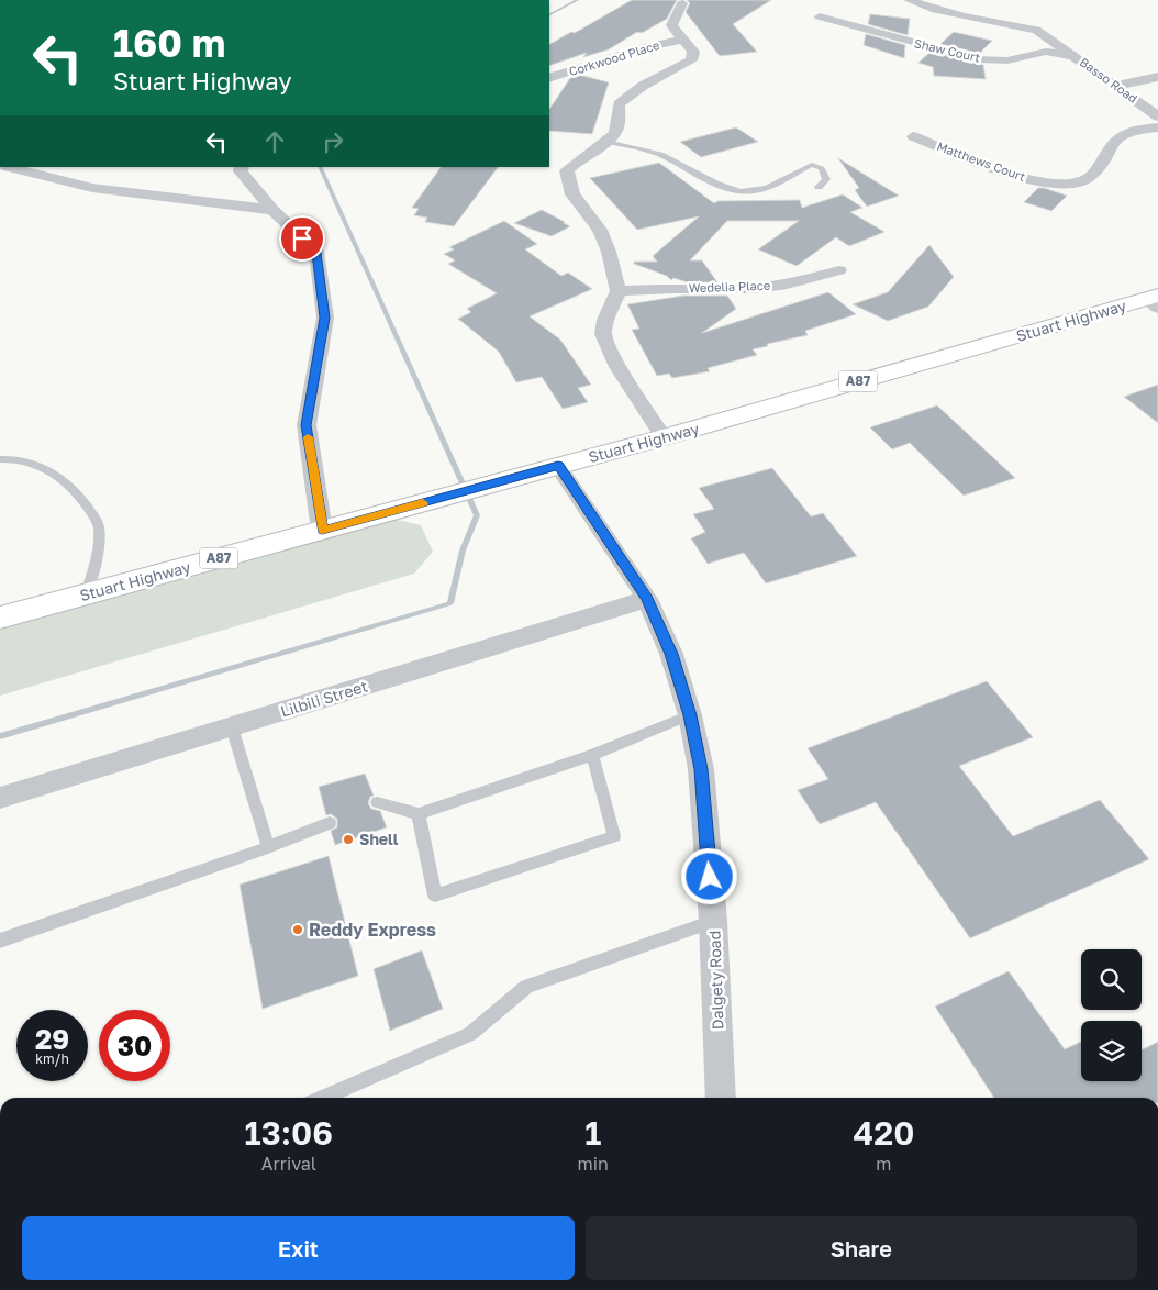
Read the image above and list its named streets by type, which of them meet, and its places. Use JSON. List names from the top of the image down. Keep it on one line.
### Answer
{"streets":{"highway":["Stuart Highway","A87"],"street":["Shaw Court","Corkwood Place","Basso Road","Matthews Court","Wedelia Place","Lilbili Street","Dalgety Road"]},"crossings":[["Shaw Court","Basso Road"],["Stuart Highway","Dalgety Road"],["Lilbili Street","Dalgety Road"]],"places":["Shell","Reddy Express"],"page":{"turn":["160 m","Stuart Highway"],"speed":"29 km/h","limit":"30","eta":["13:06","Arrival","1","min","420","m"],"buttons":["Exit","Share"]}}
